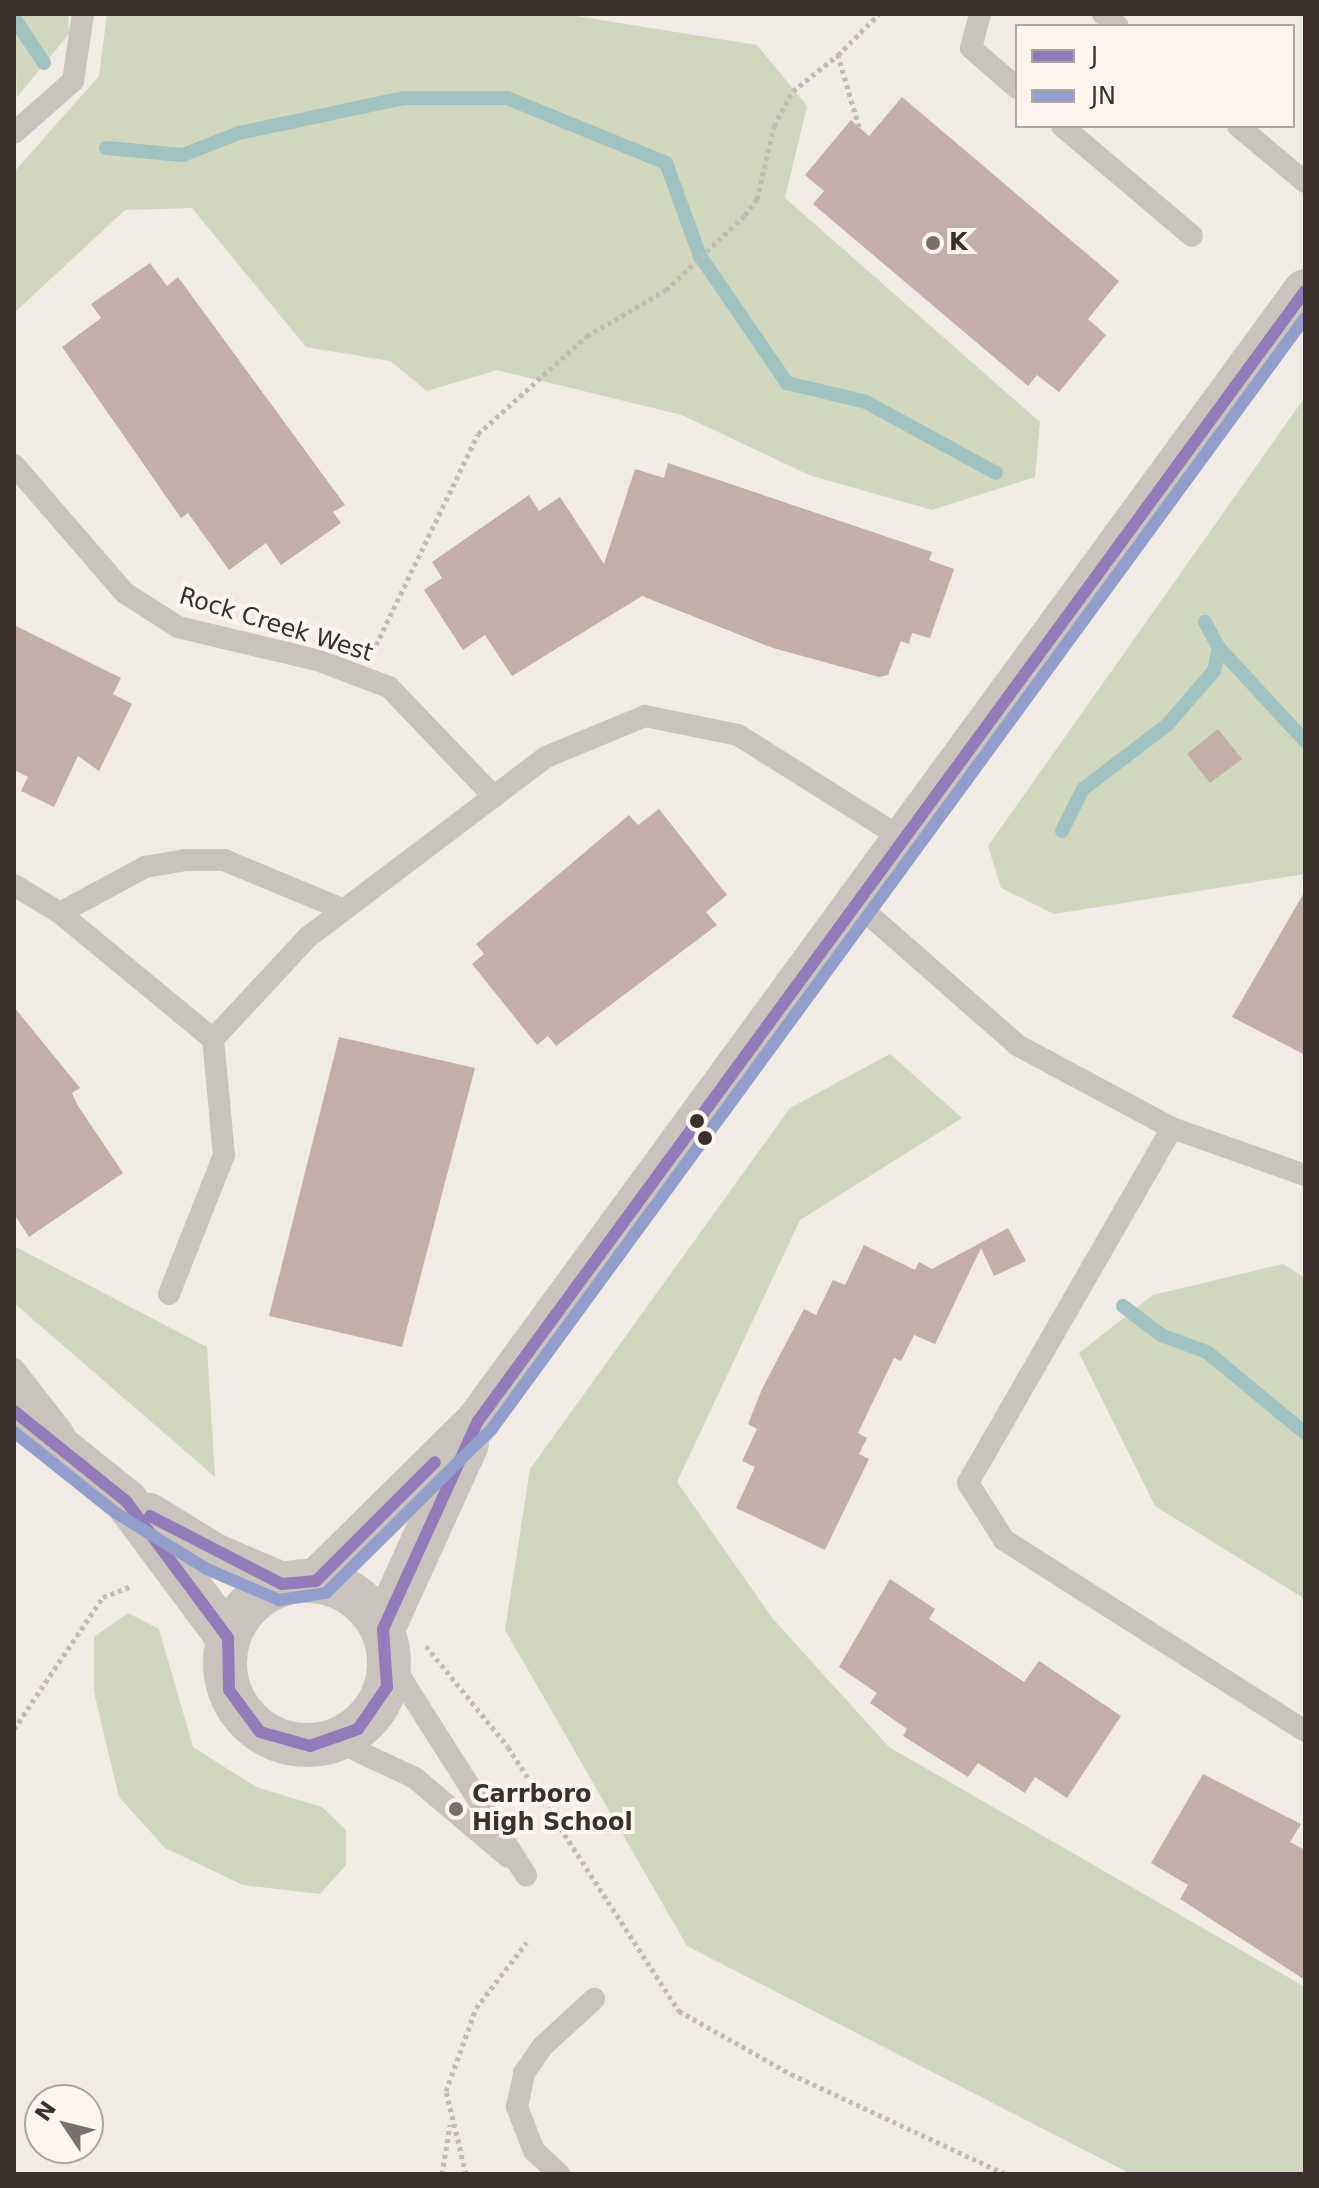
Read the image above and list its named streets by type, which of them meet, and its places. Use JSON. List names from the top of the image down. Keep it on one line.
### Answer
{"streets":{"lane":["Rock Creek West"]},"places":["K","Carrboro High School"],"lines":["transit line J","transit line JN"],"legend":["J","JN"],"north":"top left"}
